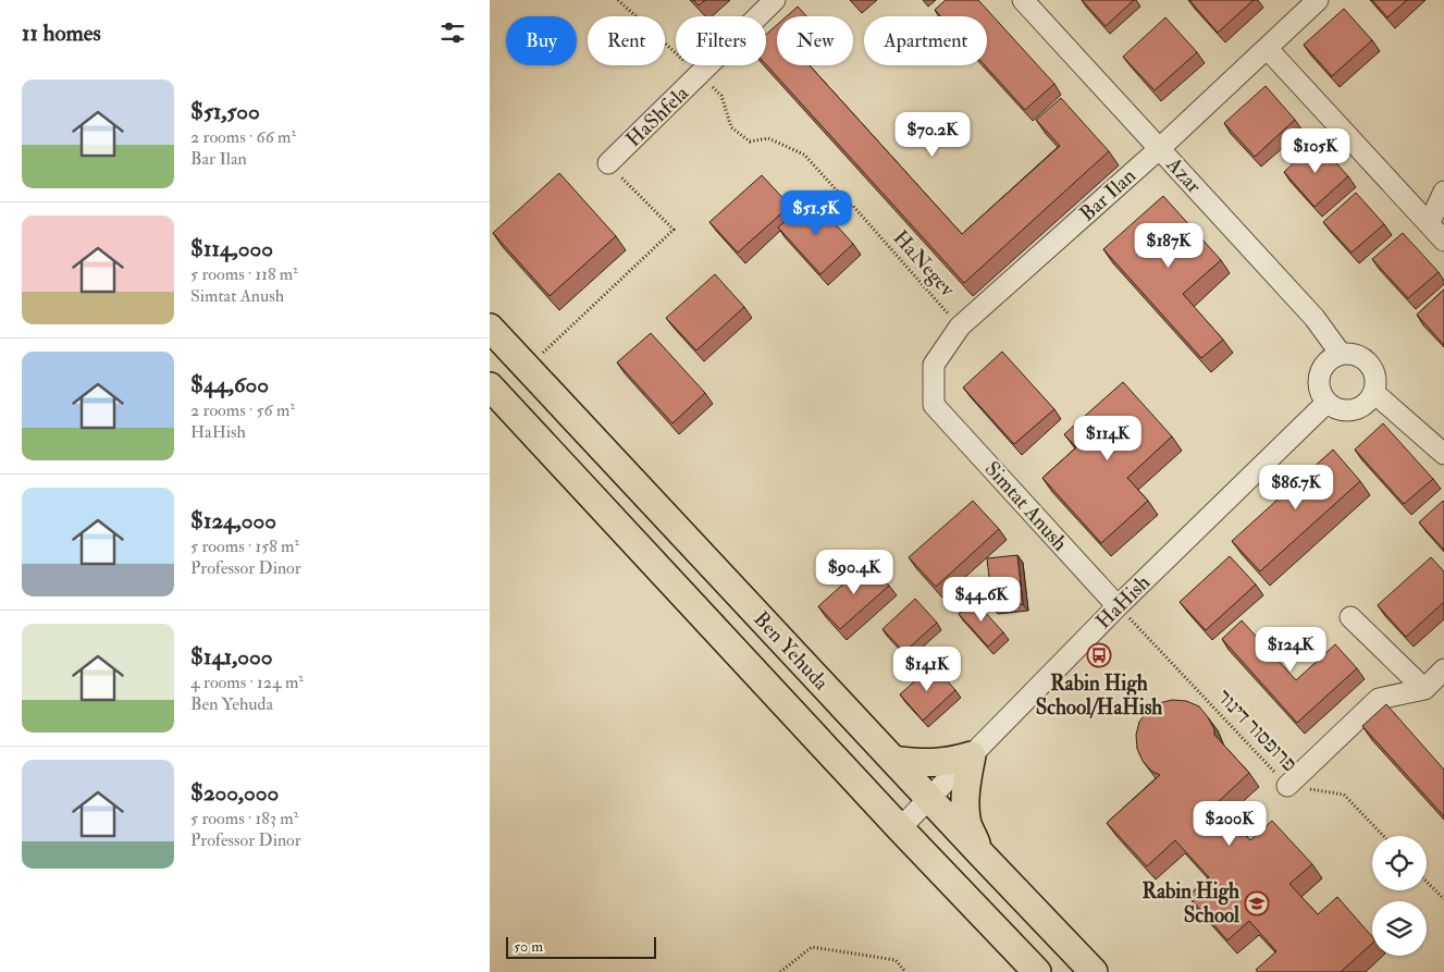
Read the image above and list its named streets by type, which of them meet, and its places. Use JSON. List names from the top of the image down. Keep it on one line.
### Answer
{"streets":{"main road":["Ben Yehuda"],"street":["HaShfela","Azar","Bar Ilan","Simtat Anush","HaHish"],"path":["HaNegev","פרופסור דינור"]},"crossings":[["HaShfela","HaNegev"],["Azar","Bar Ilan"],["Azar","HaHish"],["Bar Ilan","HaNegev"],["Bar Ilan","Simtat Anush"],["Simtat Anush","HaHish"],["Simtat Anush","פרופסור דינור"],["HaHish","Ben Yehuda"],["HaHish","פרופסור דינור"]],"places":{"bus stop":["Rabin High School/HaHish"],"school or university":["Rabin High School"]},"scale_bar":"50 m","page":{"heading":"11 homes","chip":["Buy","Rent","Filters","New","Apartment"],"list":[{"name":"$51,500","note":"2 rooms · 66 m² · Bar Ilan"},{"name":"$114,000","note":"5 rooms · 118 m² · Simtat Anush"},{"name":"$44,600","note":"2 rooms · 56 m² · HaHish"},{"name":"$124,000","note":"5 rooms · 158 m² · Professor Dinor"},{"name":"$141,000","note":"4 rooms · 124 m² · Ben Yehuda"},{"name":"$200,000","note":"5 rooms · 183 m² · Professor Dinor"}],"price":["$70.2K","$105K","$51.5K","$187K","$114K","$86.7K","$90.4K","$44.6K","$124K","$141K","$200K"],"scale":"50 m"}}
